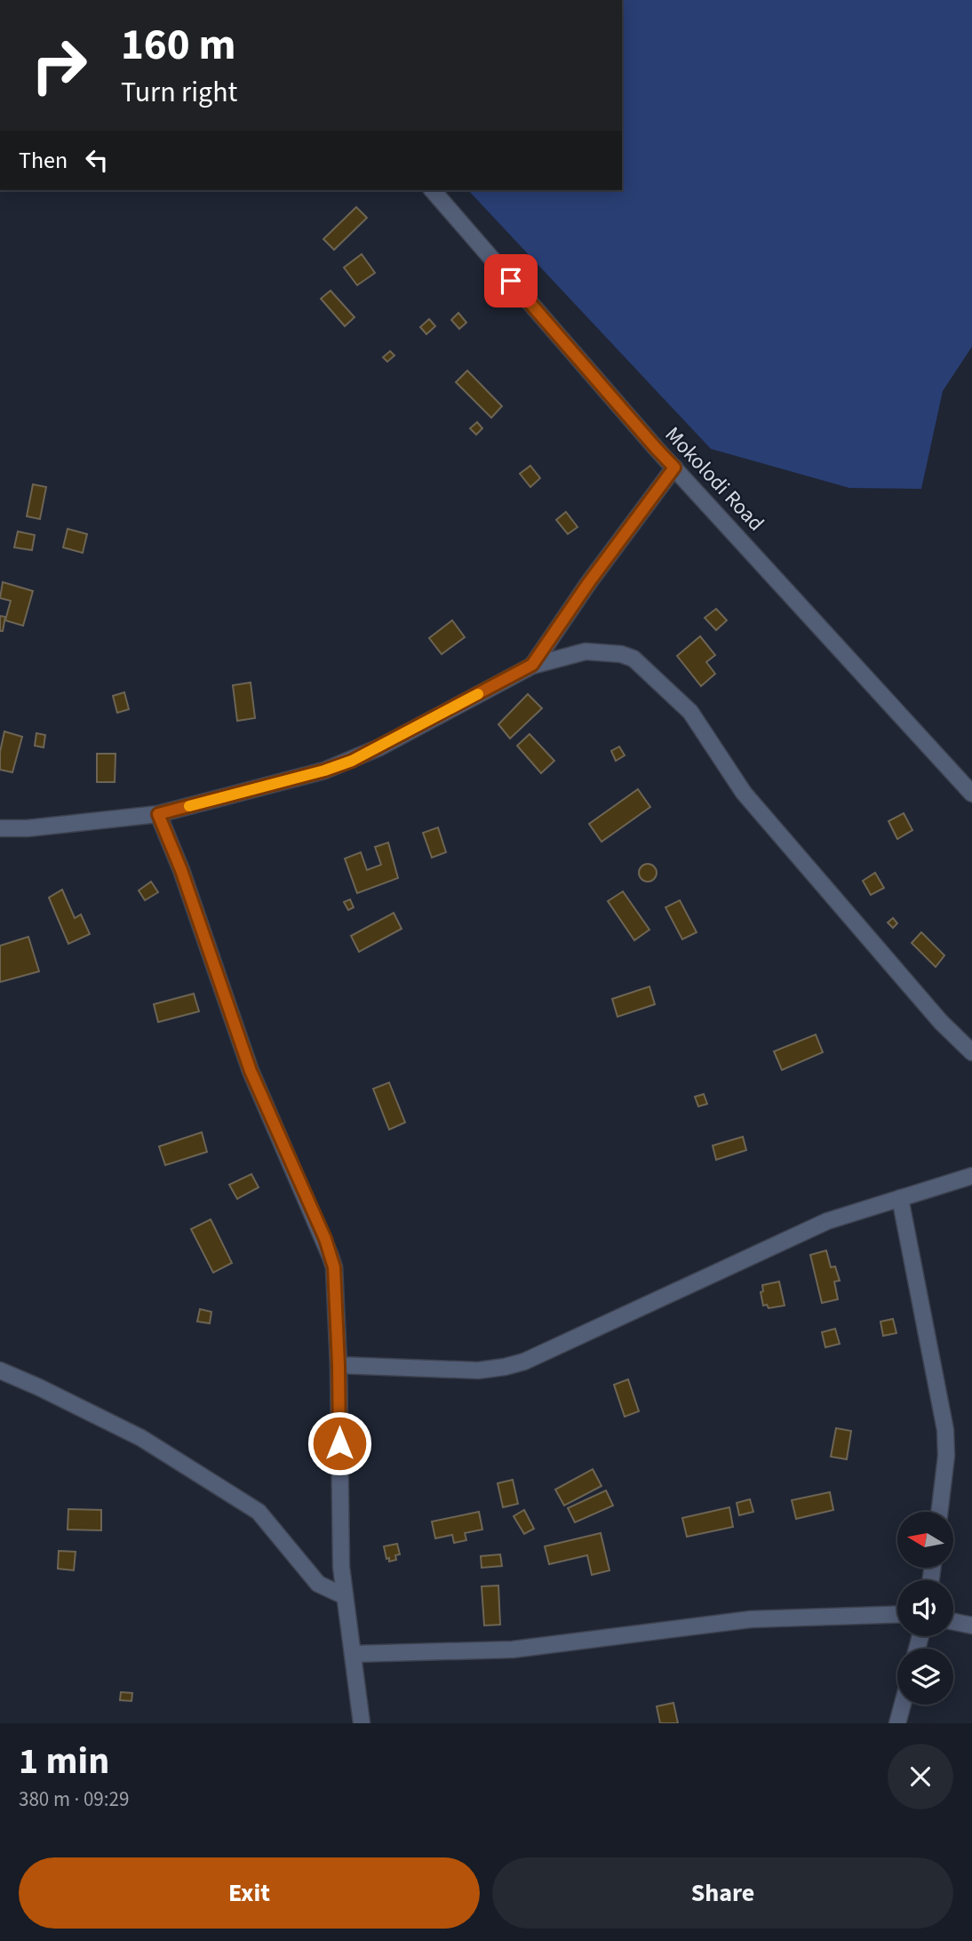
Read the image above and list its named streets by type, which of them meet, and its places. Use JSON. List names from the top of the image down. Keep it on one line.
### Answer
{"streets":{"street":["Mokolodi Road"]},"north":"left","page":{"turn":["160 m","Turn right"],"then":"Then","heading":["1 min","380 m · 09:29"],"buttons":["Exit","Share"]}}
